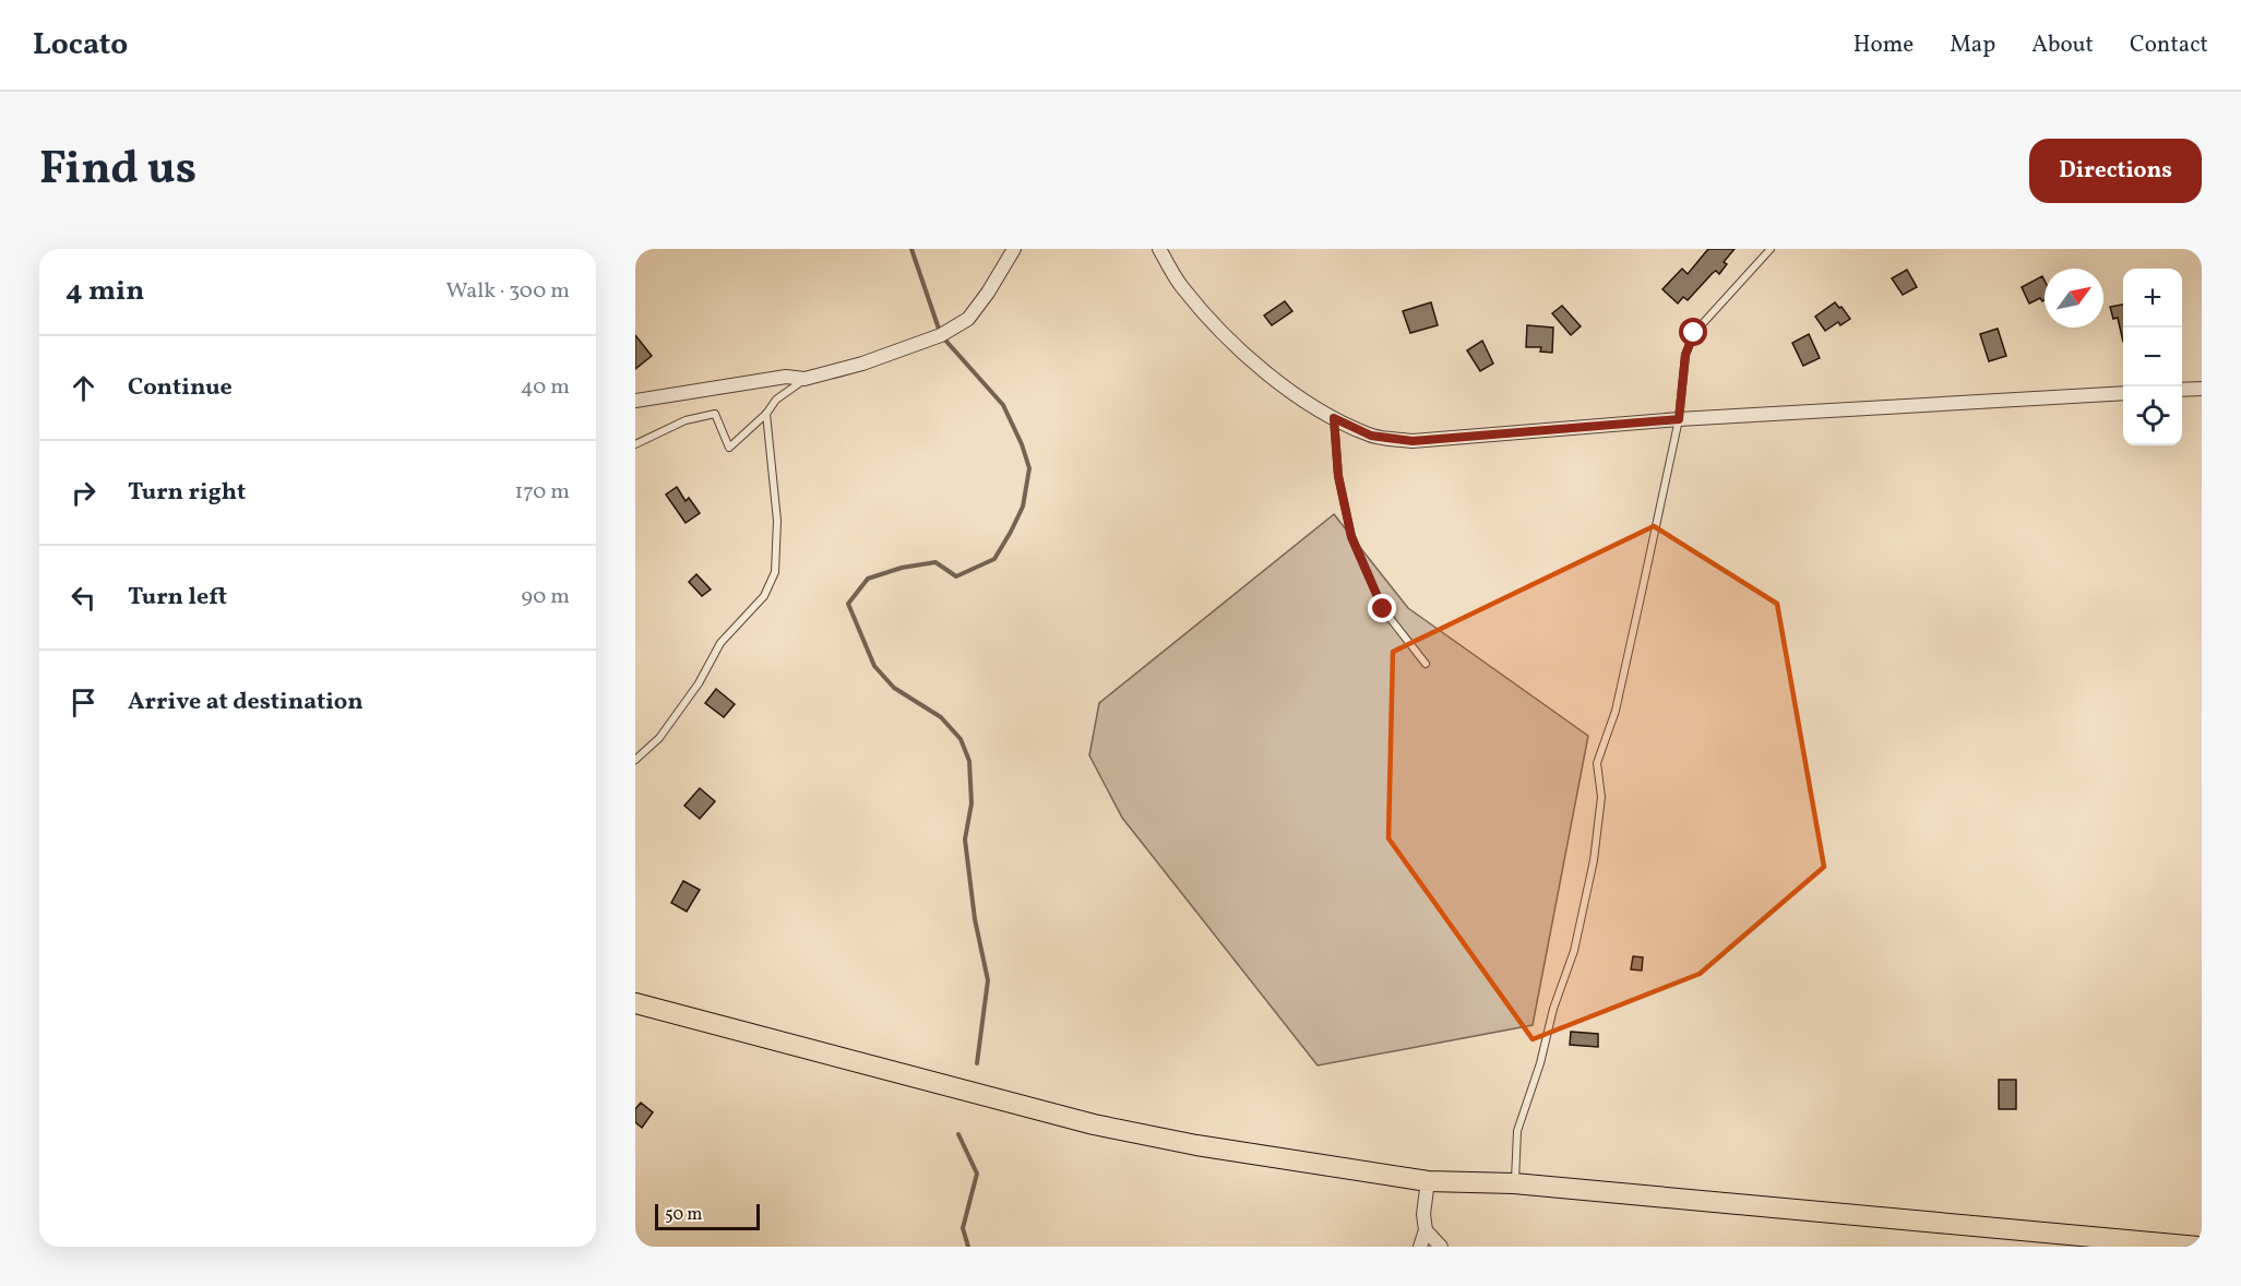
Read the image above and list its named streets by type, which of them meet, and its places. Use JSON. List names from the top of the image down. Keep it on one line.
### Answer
{"scale_bar":"50 m","north":"top right","page":{"header":"Locato","nav":["Home","Map","About","Contact"],"title":"Find us","buttons":"Directions","heading":["4 min","Walk · 300 m"],"map_buttons":["+","−"],"list":[["Continue","40 m"],["Turn right","170 m"],["Turn left","90 m"],"Arrive at destination"],"scale":"50 m"}}
